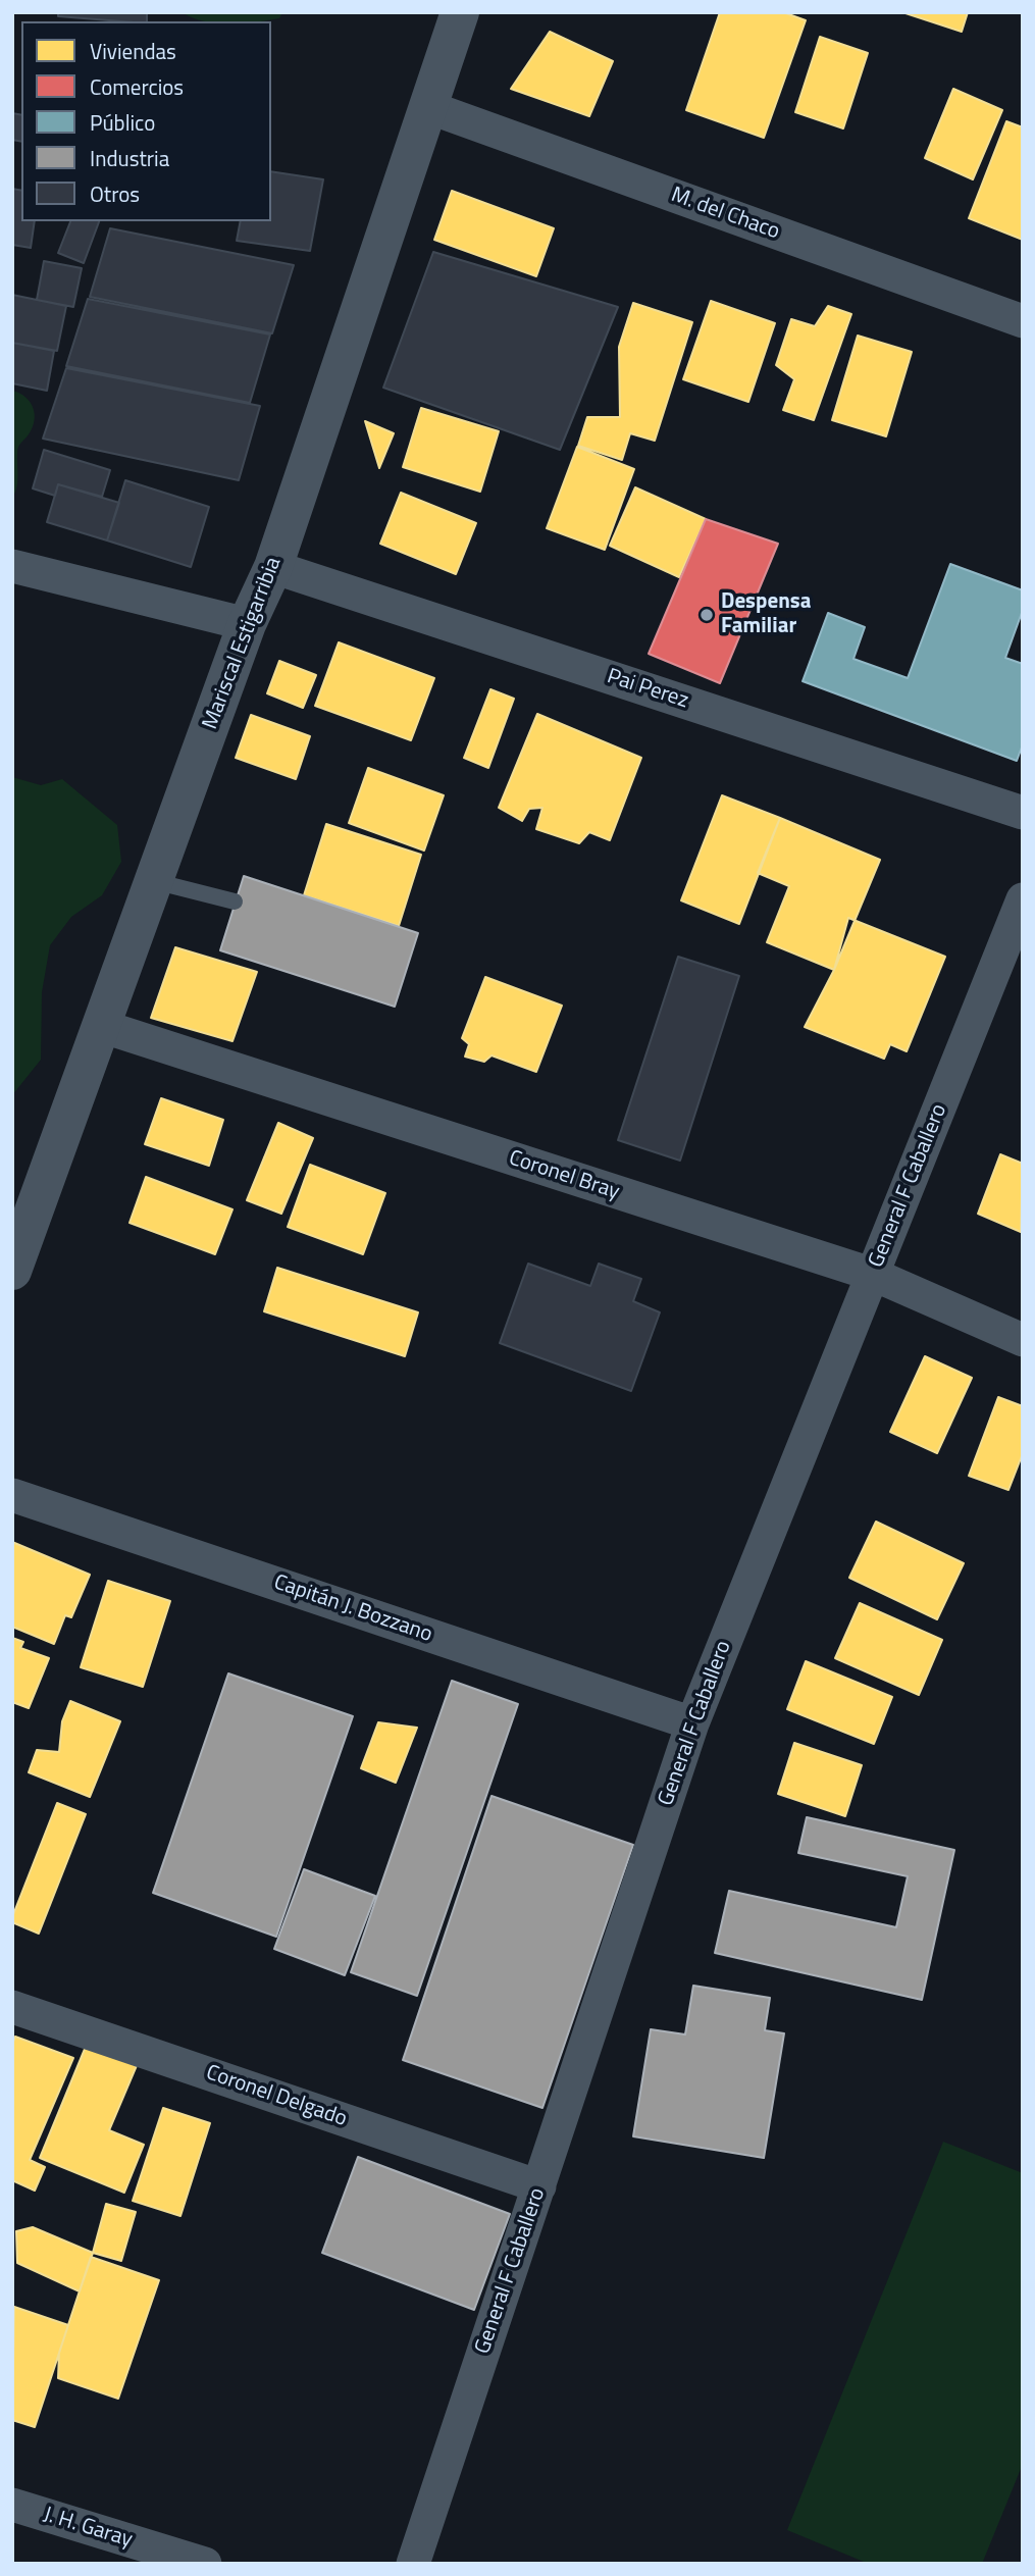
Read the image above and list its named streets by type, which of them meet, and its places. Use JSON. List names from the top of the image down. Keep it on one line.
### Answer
{"streets":{"street":["M. del Chaco","Mariscal Estigarribia","Pai Perez","Coronel Bray","General F Caballero","Capitán J. Bozzano","Coronel Delgado","J. H. Garay"]},"crossings":[["M. del Chaco","Mariscal Estigarribia"],["Mariscal Estigarribia","Pai Perez"],["Mariscal Estigarribia","Coronel Bray"],["Coronel Bray","General F Caballero"],["General F Caballero","Capitán J. Bozzano"],["General F Caballero","Coronel Delgado"]],"places":["Despensa Familiar"],"legend":["Viviendas","Comercios","Público","Industria","Otros"]}
